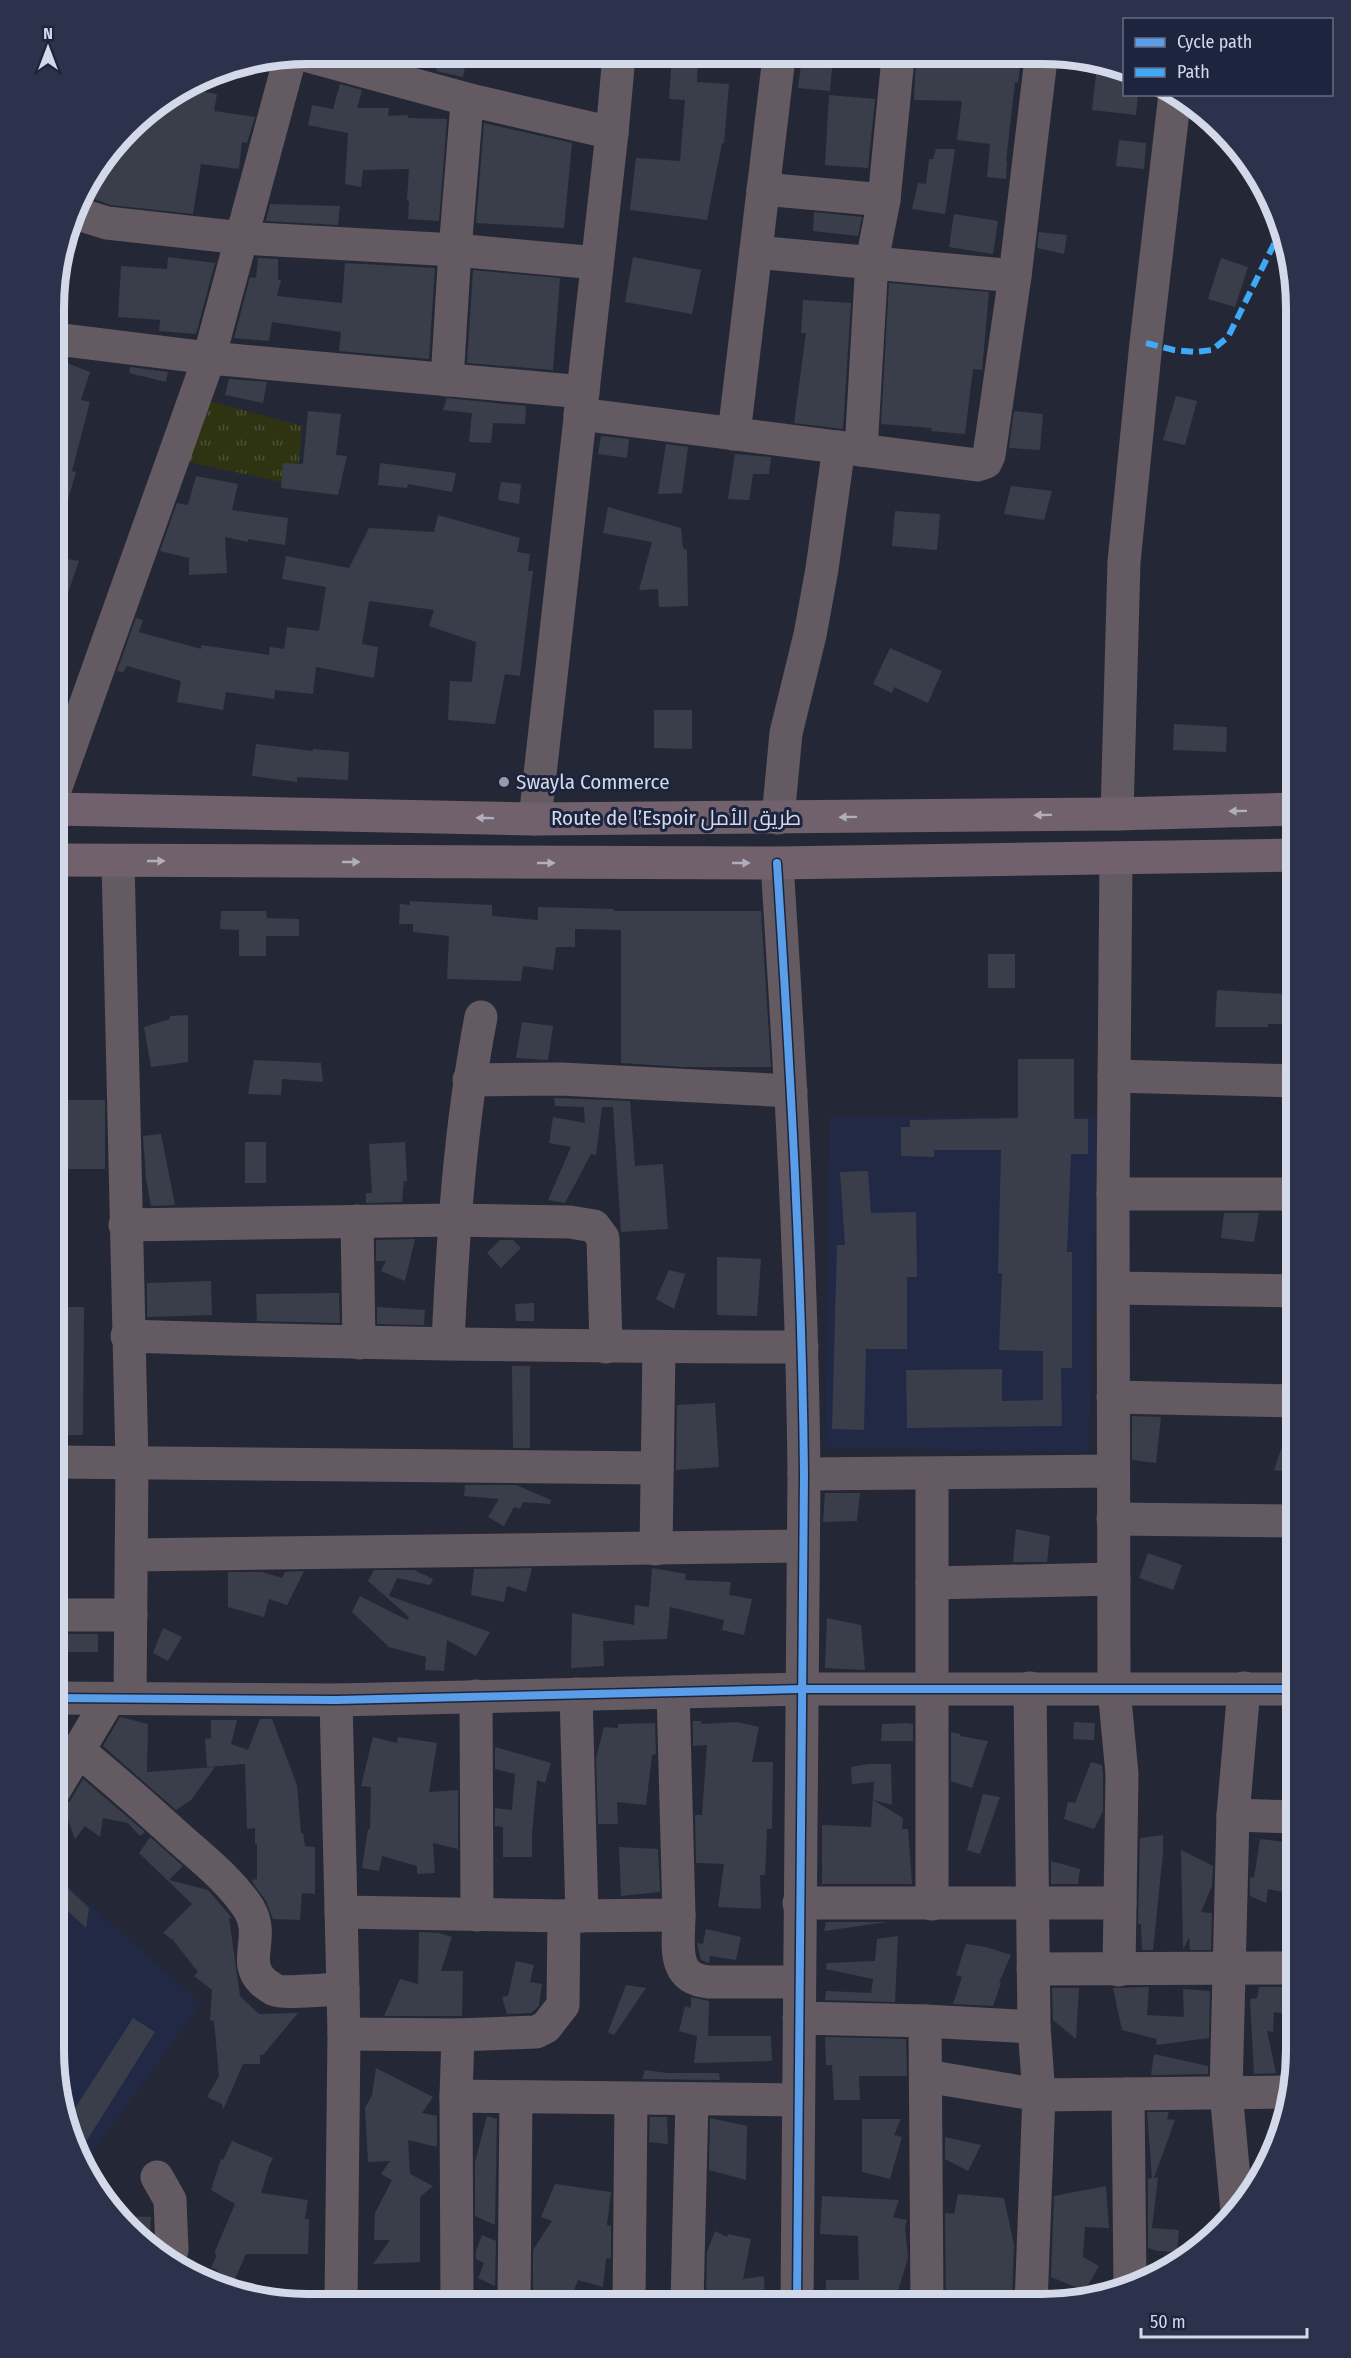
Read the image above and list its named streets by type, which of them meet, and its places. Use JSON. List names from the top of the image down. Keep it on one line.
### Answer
{"streets":{"highway":["Route de l’Espoir طريق الأمل"]},"places":["Swayla Commerce"],"legend":["Cycle path","Path"],"scale_bar":"50 m","north":"top"}
